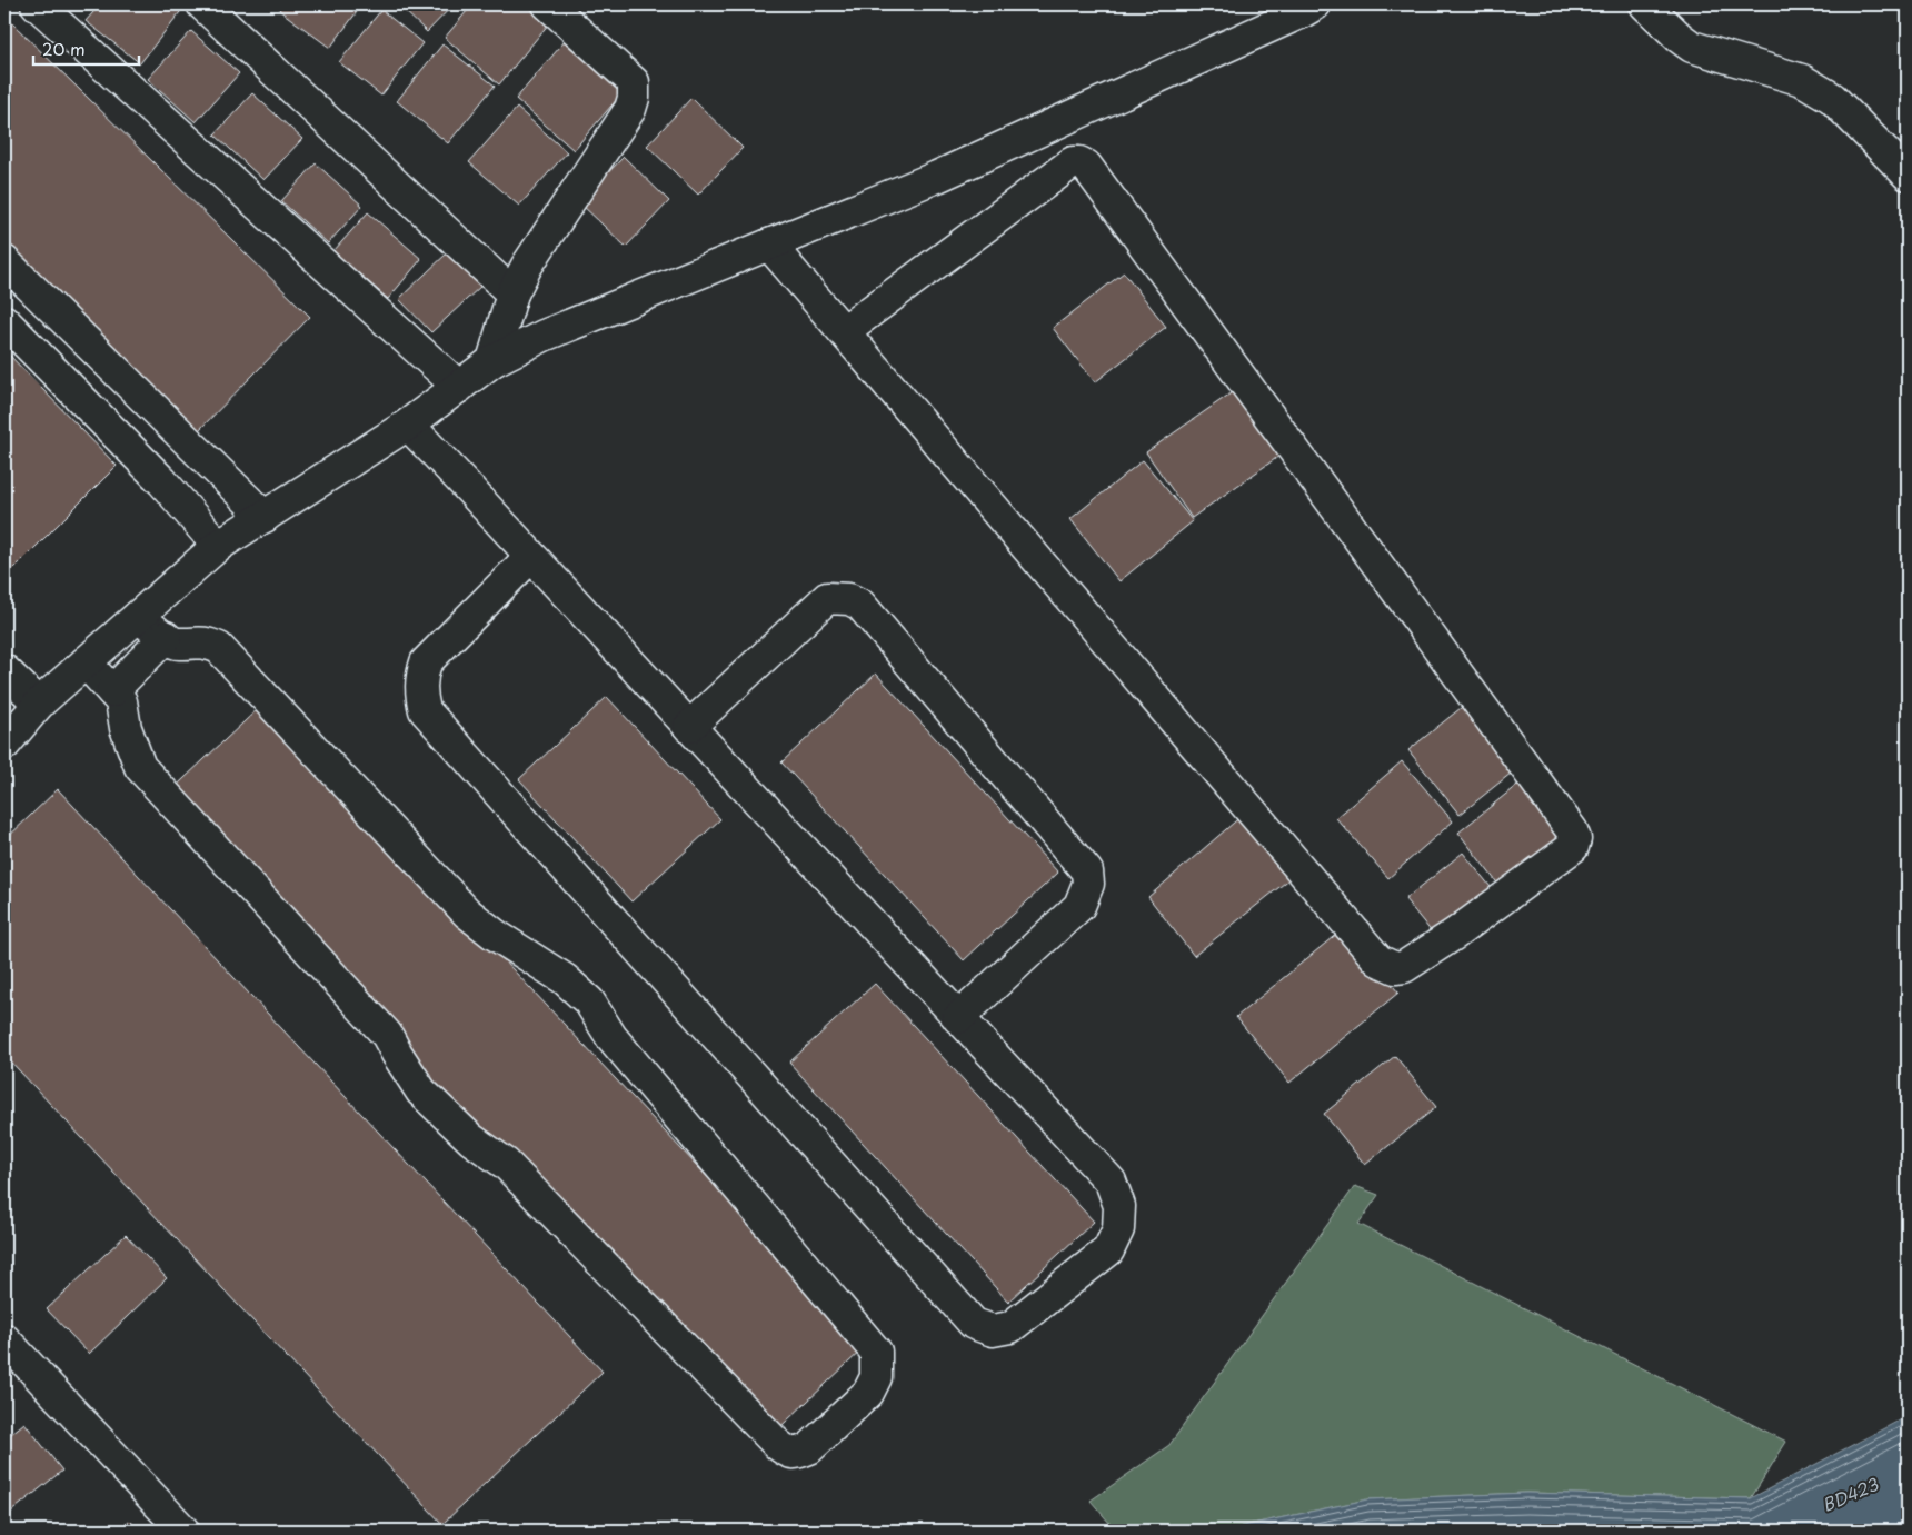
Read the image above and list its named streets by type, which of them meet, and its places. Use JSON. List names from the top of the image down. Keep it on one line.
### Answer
{"water":["BD423"],"scale_bar":"20 m"}
